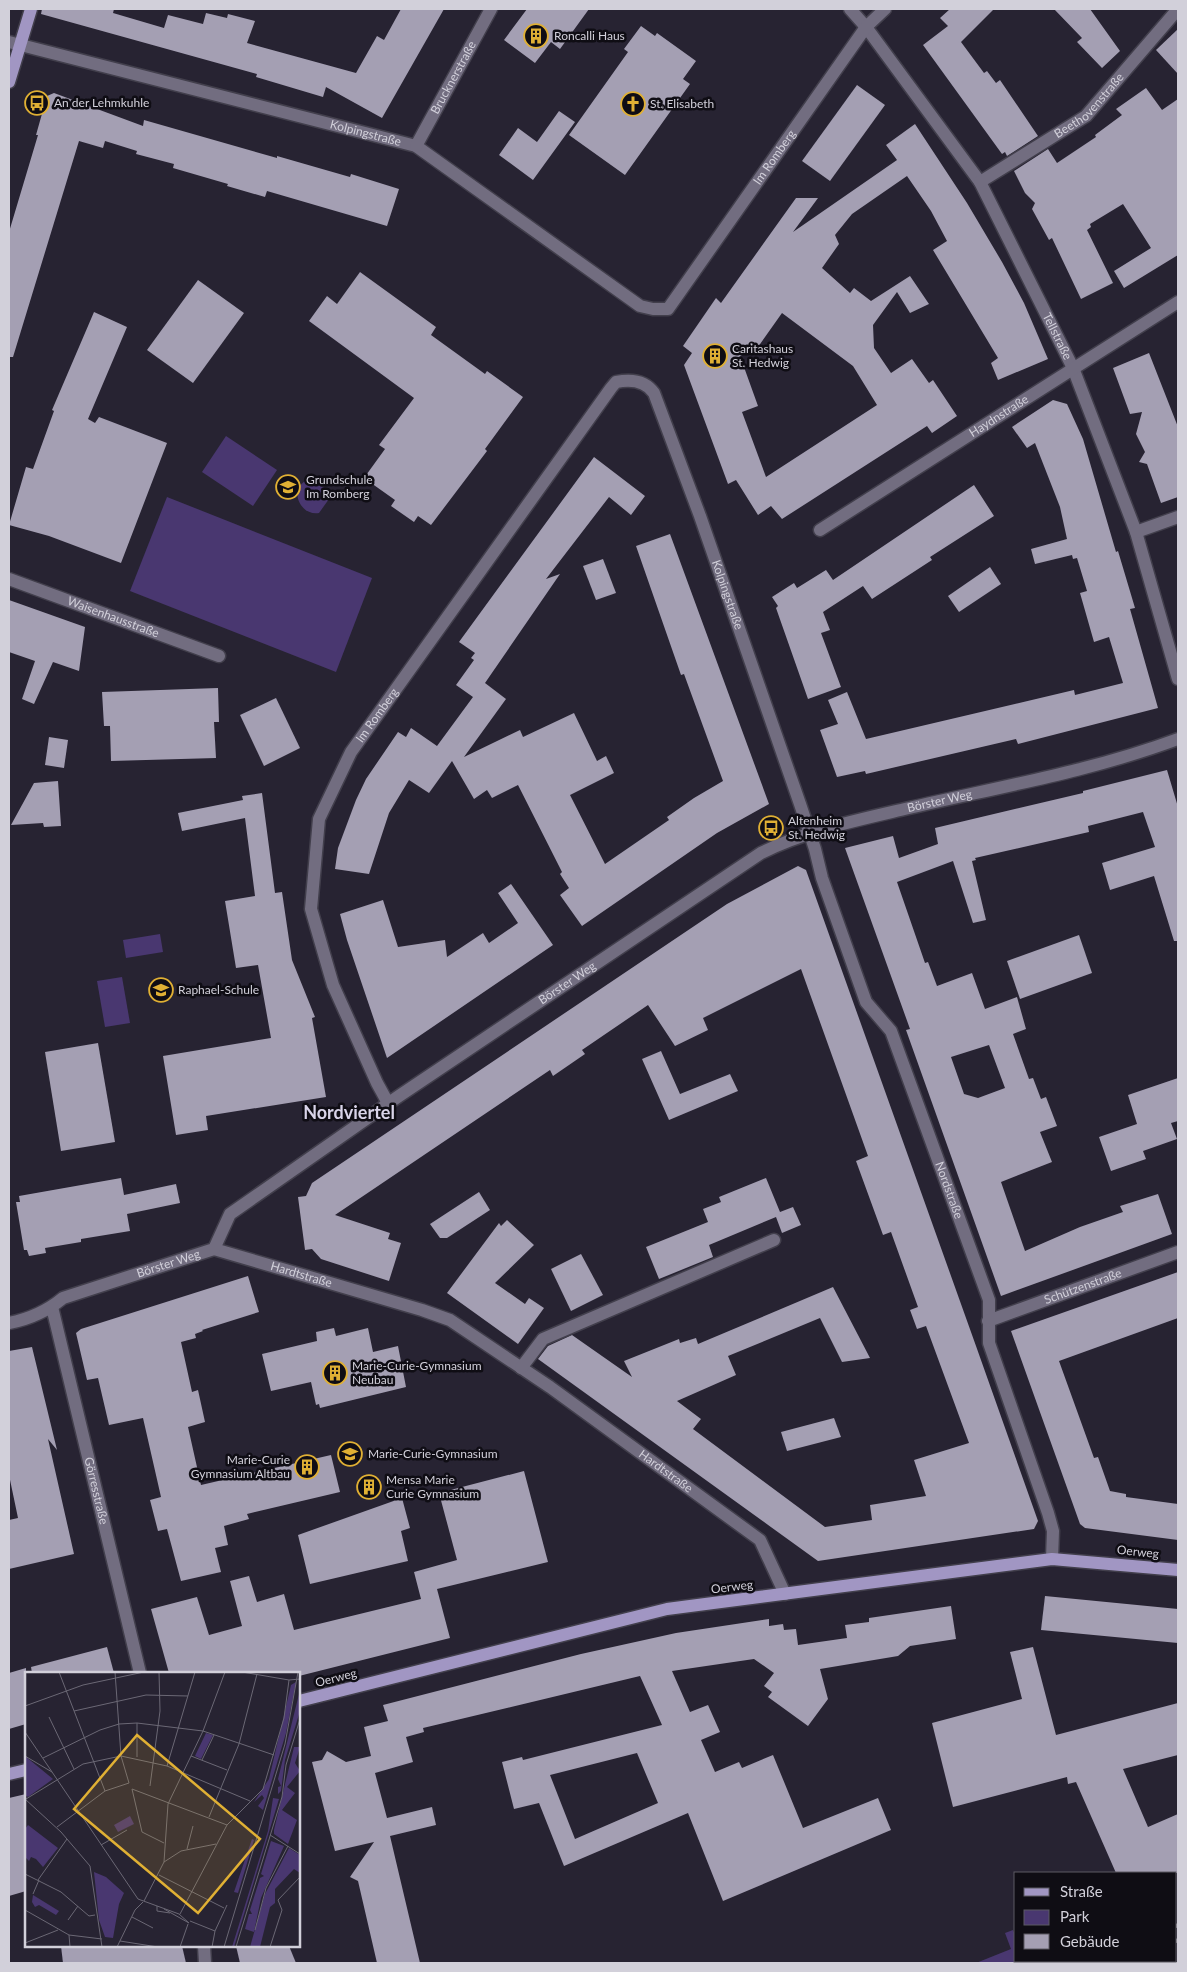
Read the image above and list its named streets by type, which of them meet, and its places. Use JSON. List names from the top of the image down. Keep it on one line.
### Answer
{"streets":{"main road":["Oerweg"],"street":["Brucknerstraße","Beethovenstraße","Kolpingstraße","Im Romberg","Tellstraße","Haydnstraße","Waisenhausstraße","Börster Weg","Nordstraße","Hardtstraße","Schützenstraße","Görresstraße"]},"crossings":[["Brucknerstraße","Kolpingstraße"],["Beethovenstraße","Tellstraße"],["Kolpingstraße","Im Romberg"],["Kolpingstraße","Börster Weg"],["Kolpingstraße","Nordstraße"],["Im Romberg","Tellstraße"],["Im Romberg","Börster Weg"],["Tellstraße","Haydnstraße"],["Börster Weg","Nordstraße"],["Börster Weg","Hardtstraße"],["Börster Weg","Görresstraße"],["Nordstraße","Schützenstraße"],["Nordstraße","Oerweg"],["Hardtstraße","Oerweg"]],"districts":["Nordviertel"],"places":{"building":["Roncalli Haus","Caritashaus St. Hedwig","Marie-Curie-Gymnasium Neubau","Marie-Curie Gymnasium Altbau","Mensa Marie Curie Gymnasium"],"bus stop":["An der Lehmkuhle","Altenheim St. Hedwig"],"church":["St. Elisabeth"],"school or university":["Grundschule Im Romberg","Raphael-Schule","Marie-Curie-Gymnasium"]},"legend":["Straße","Park","Gebäude"]}
